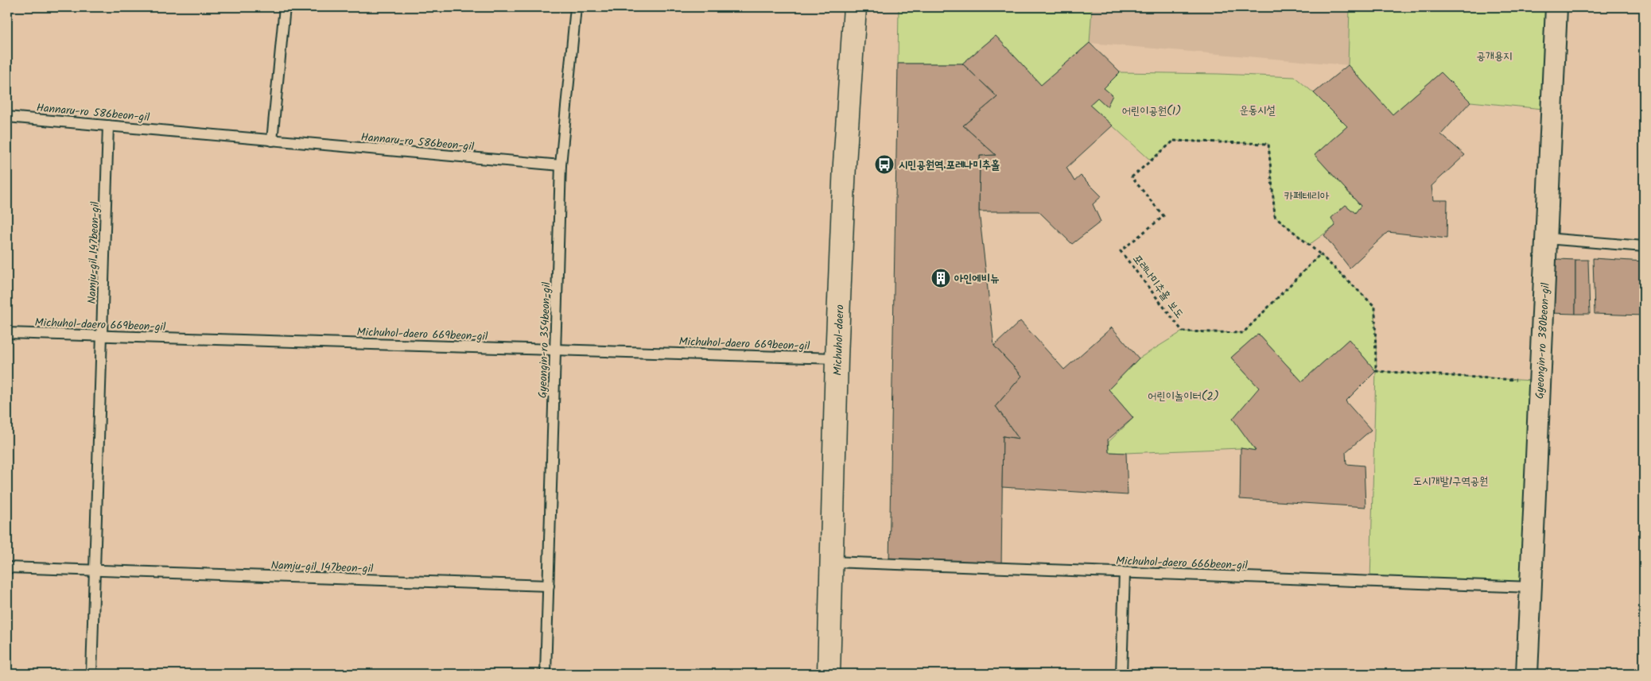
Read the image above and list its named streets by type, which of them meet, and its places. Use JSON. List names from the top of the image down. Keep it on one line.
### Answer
{"streets":{"main road":["Michuhol-daero"],"street":["Gyeongin-ro 380beon-gil"],"lane":["Hannaru-ro 586beon-gil","Namju-gil 147beon-gil","Michuhol-daero 669beon-gil","Gyeongin-ro 354beon-gil","Michuhol-daero 666beon-gil"],"path":["포레나미추홀 보도"]},"crossings":[["Hannaru-ro 586beon-gil","Namju-gil 147beon-gil"],["Hannaru-ro 586beon-gil","Gyeongin-ro 354beon-gil"],["Namju-gil 147beon-gil","Michuhol-daero 669beon-gil"],["Namju-gil 147beon-gil","Gyeongin-ro 354beon-gil"],["Michuhol-daero 669beon-gil","Gyeongin-ro 354beon-gil"],["Michuhol-daero 669beon-gil","Michuhol-daero"],["Michuhol-daero","Michuhol-daero 666beon-gil"],["Gyeongin-ro 380beon-gil","Michuhol-daero 666beon-gil"]],"parks":["공개용지","운동시설","어린이공원(1)","카페테리아","어린이놀이터(2)","도시개발1구역공원"],"places":{"bus stop":["시민공원역.포레나미추홀"],"building":["아인에비뉴"]}}
